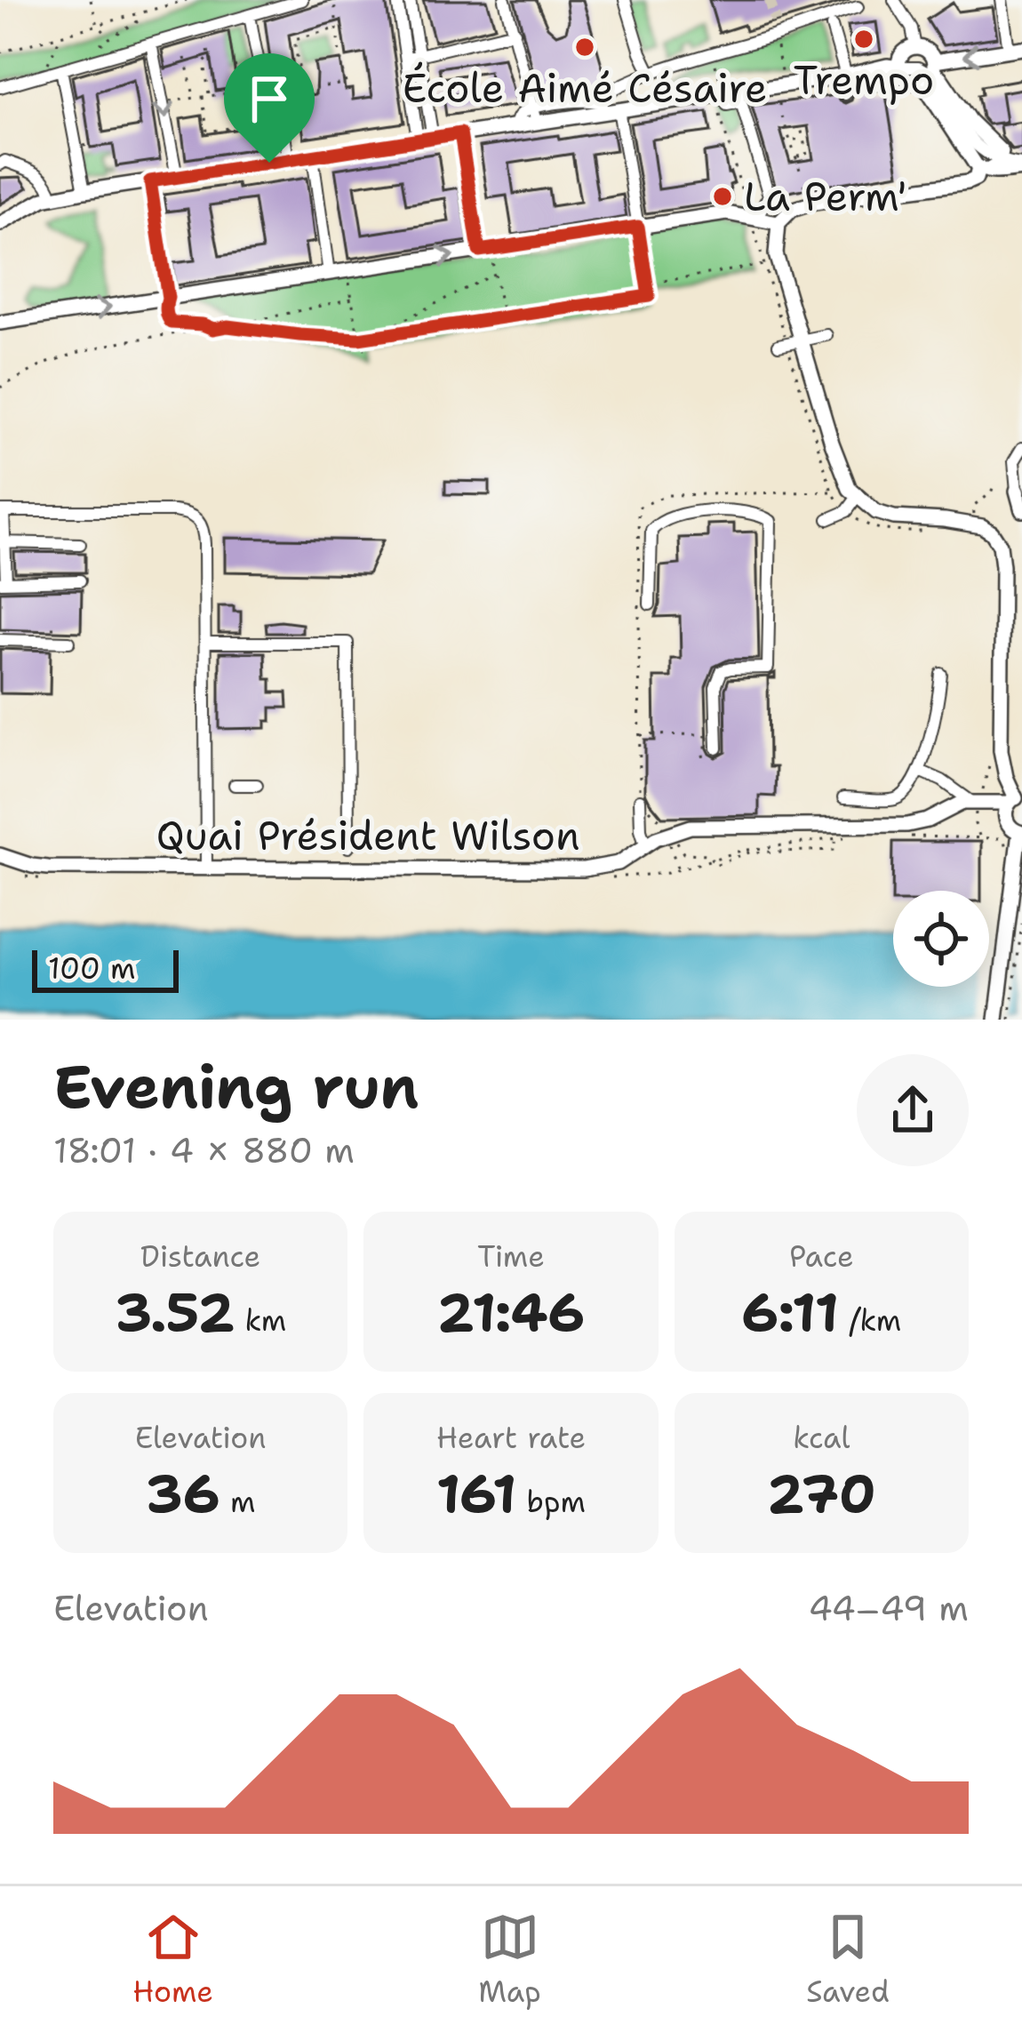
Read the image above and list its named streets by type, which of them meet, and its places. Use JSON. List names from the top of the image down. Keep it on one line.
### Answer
{"streets":{"main road":["Quai Président Wilson"]},"places":["Trempo","École Aimé Césaire","La Perm'"],"scale_bar":"100 m","page":{"scale":"100 m","heading":["Evening run","18:01 · 4 × 880 m"],"stats":[["Distance","3.52 km"],["Time","21:46"],["Pace","6:11 /km"],["Elevation","36 m"],["Heart rate","161 bpm"],["kcal","270"]],"chart":["Elevation","44–49 m"],"tabs":["Home","Map","Saved"]}}
